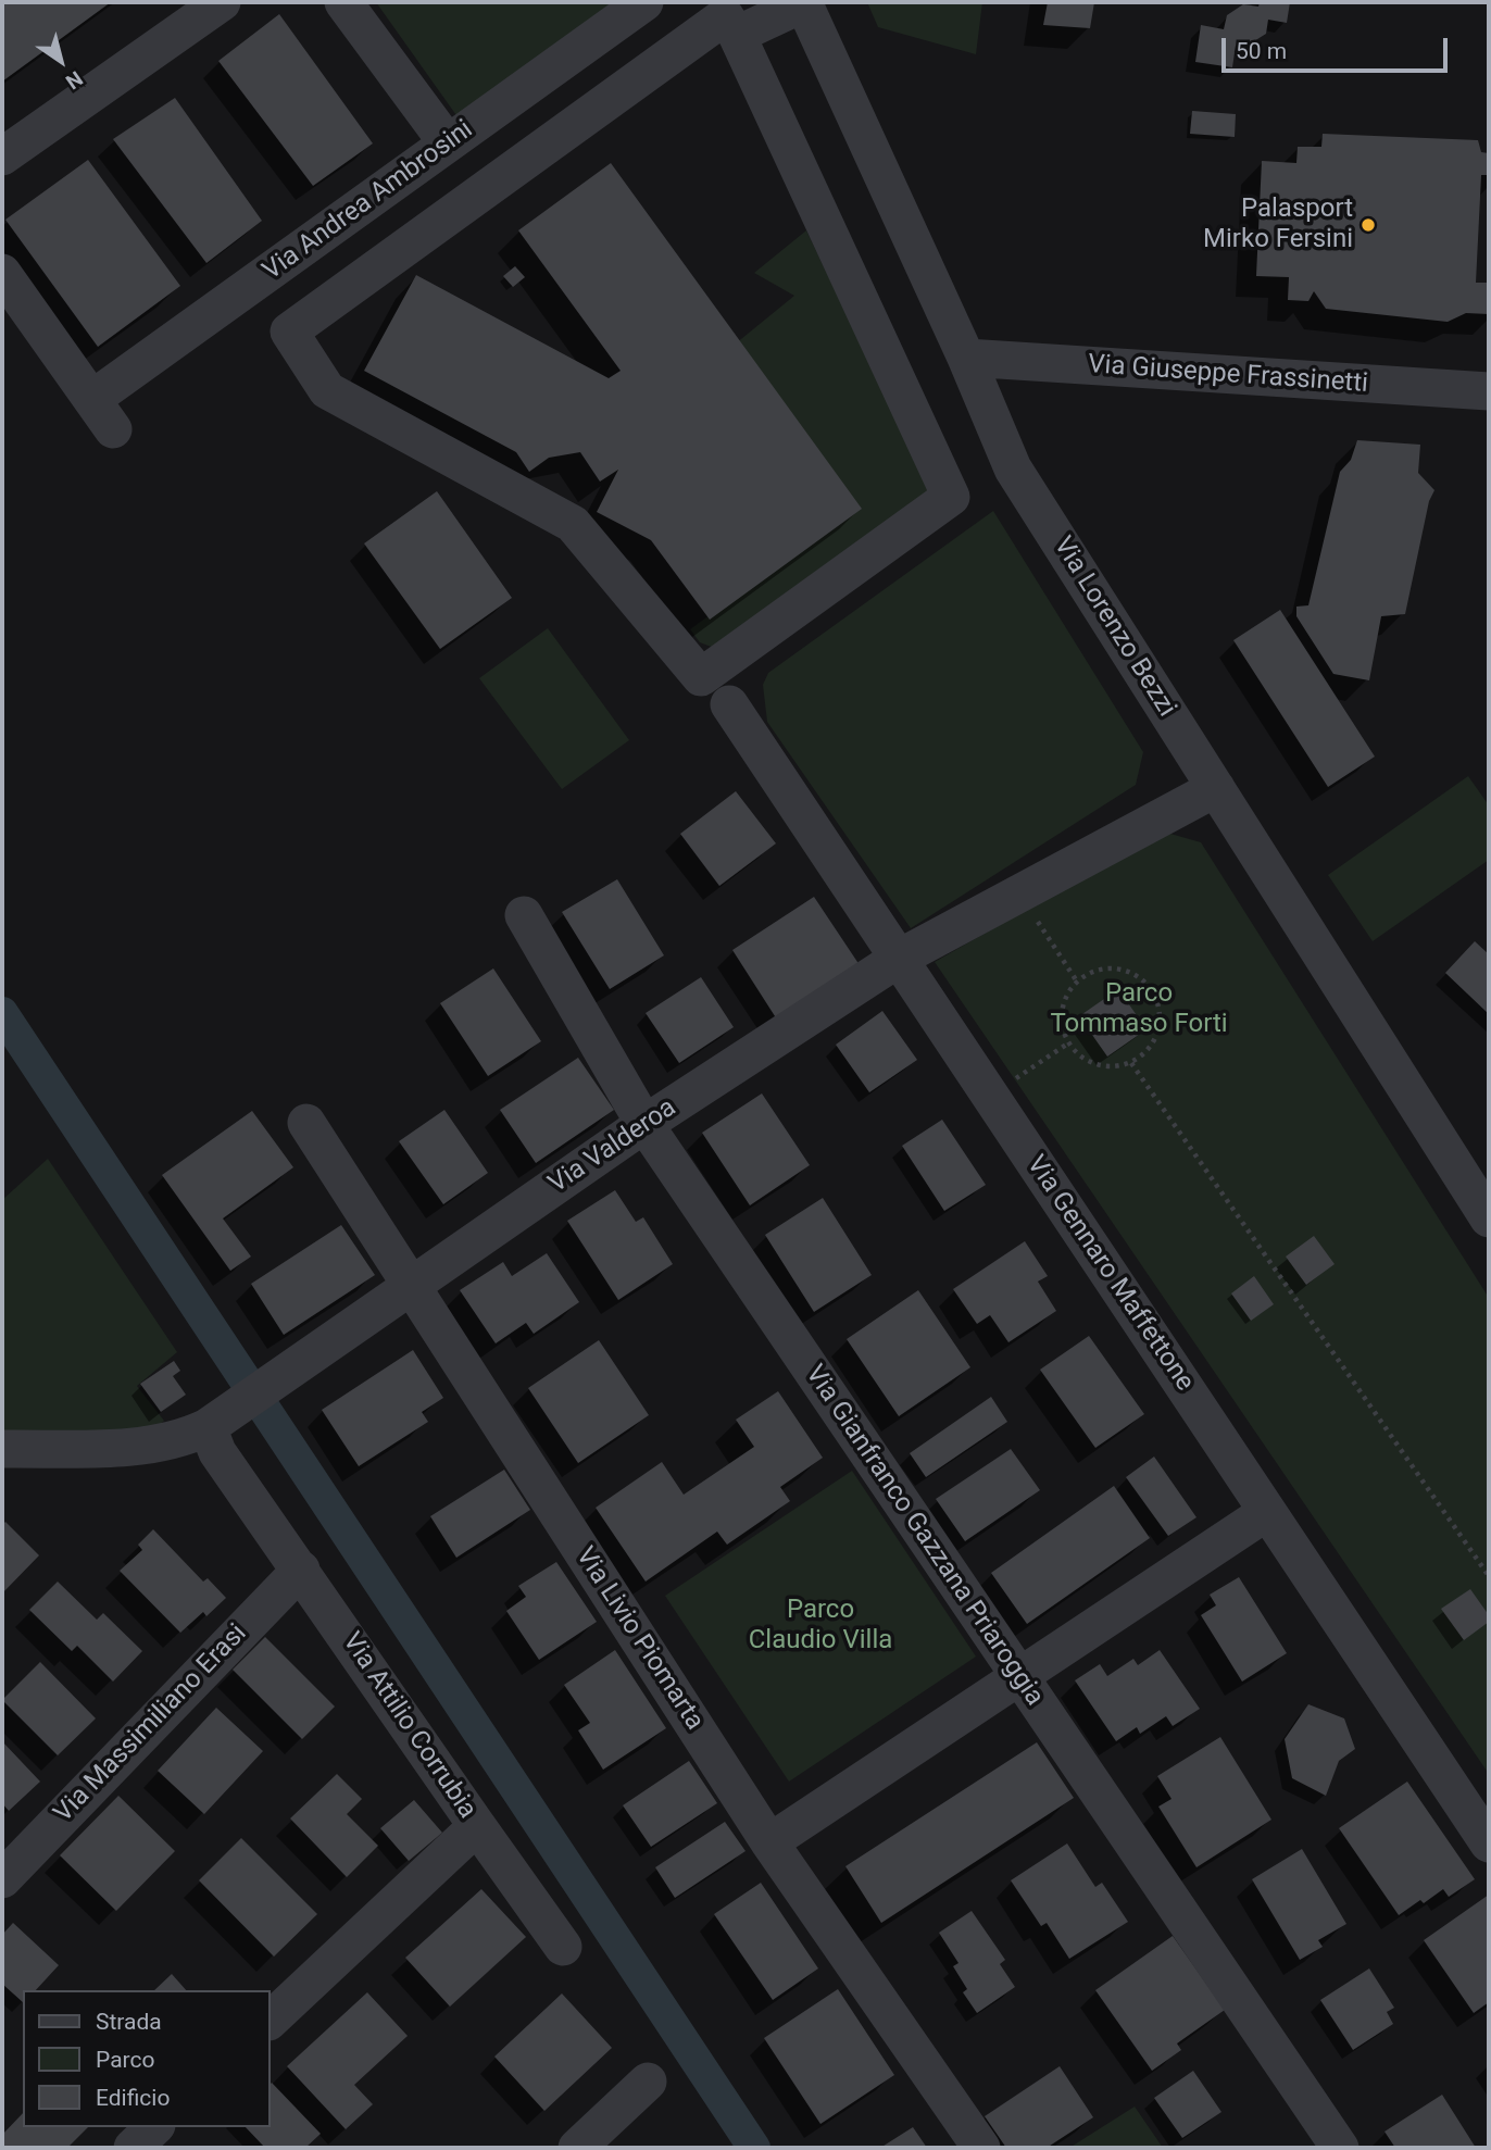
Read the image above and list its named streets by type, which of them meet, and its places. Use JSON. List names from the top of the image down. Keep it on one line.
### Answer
{"streets":{"street":["Via Andrea Ambrosini","Via Giuseppe Frassinetti","Via Lorenzo Bezzi","Via Valderoa","Via Gennaro Maffettone","Via Gianfranco Gazzana Priaroggia","Via Livio Piomarta","Via Massimiliano Erasi","Via Attilio Corrubia"]},"crossings":[["Via Giuseppe Frassinetti","Via Lorenzo Bezzi"],["Via Lorenzo Bezzi","Via Valderoa"],["Via Valderoa","Via Gennaro Maffettone"],["Via Valderoa","Via Gianfranco Gazzana Priaroggia"],["Via Valderoa","Via Livio Piomarta"],["Via Valderoa","Via Attilio Corrubia"],["Via Massimiliano Erasi","Via Attilio Corrubia"]],"parks":["Parco Tommaso Forti","Parco Claudio Villa"],"places":["Palasport Mirko Fersini"],"legend":["Strada","Parco","Edificio"],"scale_bar":"50 m","north":"bottom right"}
